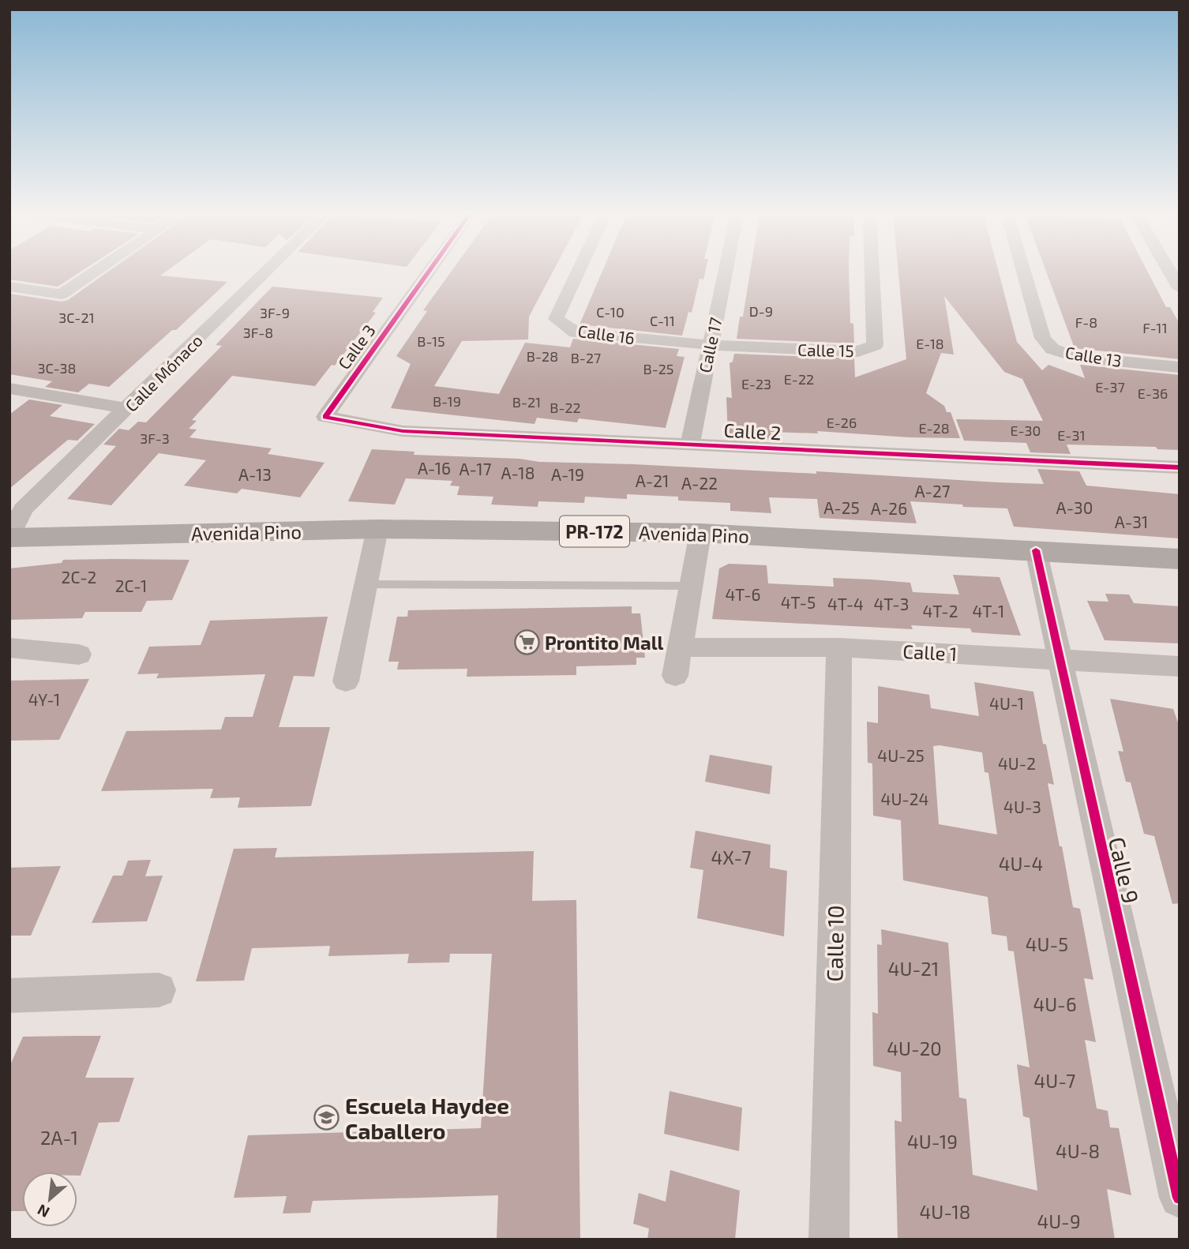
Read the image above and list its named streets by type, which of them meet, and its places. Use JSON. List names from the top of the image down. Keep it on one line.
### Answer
{"streets":{"main road":["PR-172","Avenida Pino"],"street":["Calle 16","Calle 17","Calle 3","Calle 15","Calle 13","Calle Mónaco","Calle 2","Calle 1","Calle 9","Calle 10"]},"crossings":[["Calle 16","Calle 17"],["Calle 16","Calle 15"],["Calle 17","Calle 15"],["Calle 17","Calle 2"],["Calle 3","Calle 2"],["Calle Mónaco","Avenida Pino"],["Avenida Pino","Calle 9"],["Calle 1","Calle 9"],["Calle 1","Calle 10"]],"places":{"supermarket":["Prontito Mall"],"school or university":["Escuela Haydee Caballero"]},"house_numbers":["D-9","C-10","3F-9","3C-21","C-11","F-8","F-11","3F-8","B-15","E-18","B-28","B-27","3C-38","B-25","E-22","E-23","E-37","E-36","B-19","B-21","B-22","E-26","E-28","E-30","E-31","3F-3","A-16","A-17","A-18","A-13","A-19","A-21","A-22","A-27","A-25","A-30","A-26","A-31","2C-2","2C-1","4T-6","4T-5","4T-4","4T-3","4T-2","4T-1","4Y-1","4U-1","4U-25","4U-2","4U-24","4U-3","4X-7","4U-4","4U-5","4U-21","4U-6","4U-20","4U-7","2A-1","4U-19","4U-8","4U-18","4U-9"],"north":"bottom left"}
